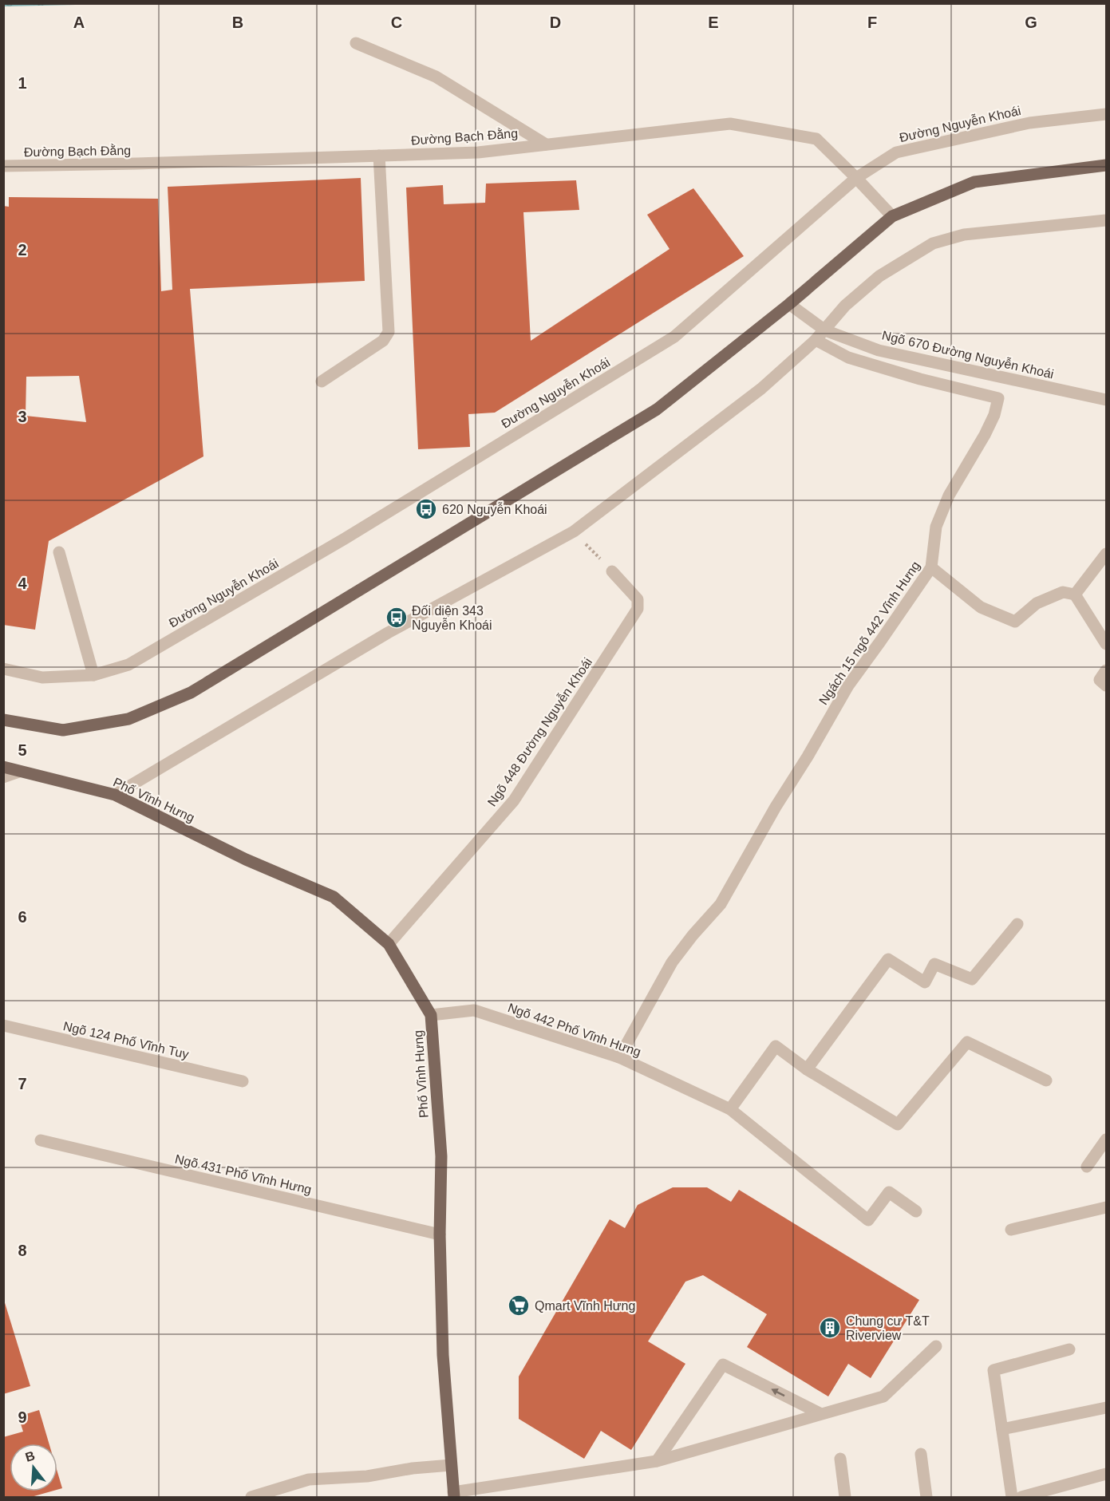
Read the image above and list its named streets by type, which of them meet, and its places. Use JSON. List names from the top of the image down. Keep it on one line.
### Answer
{"streets":{"main road":["Phố Vĩnh Hưng"],"street":["Đường Nguyễn Khoái","Đường Bạch Đằng","Ngõ 670 Đường Nguyễn Khoái","Ngách 15 ngõ 442 Vĩnh Hưng","Ngõ 448 Đường Nguyễn Khoái","Ngõ 442 Phố Vĩnh Hưng","Ngõ 124 Phố Vĩnh Tuy","Ngõ 431 Phố Vĩnh Hưng"]},"crossings":[["Đường Nguyễn Khoái","Đường Bạch Đằng"],["Ngách 15 ngõ 442 Vĩnh Hưng","Ngõ 442 Phố Vĩnh Hưng"],["Ngõ 448 Đường Nguyễn Khoái","Phố Vĩnh Hưng"],["Phố Vĩnh Hưng","Ngõ 442 Phố Vĩnh Hưng"],["Phố Vĩnh Hưng","Ngõ 431 Phố Vĩnh Hưng"]],"places":{"bus stop":["620 Nguyễn Khoái","Đối diện 343 Nguyễn Khoái"],"supermarket":["Qmart Vĩnh Hưng"],"building":["Chung cư T&T Riverview"]},"north":"top","grid":{"columns":["A","B","C","D","E","F","G"],"rows":["1","2","3","4","5","6","7","8","9"]}}
